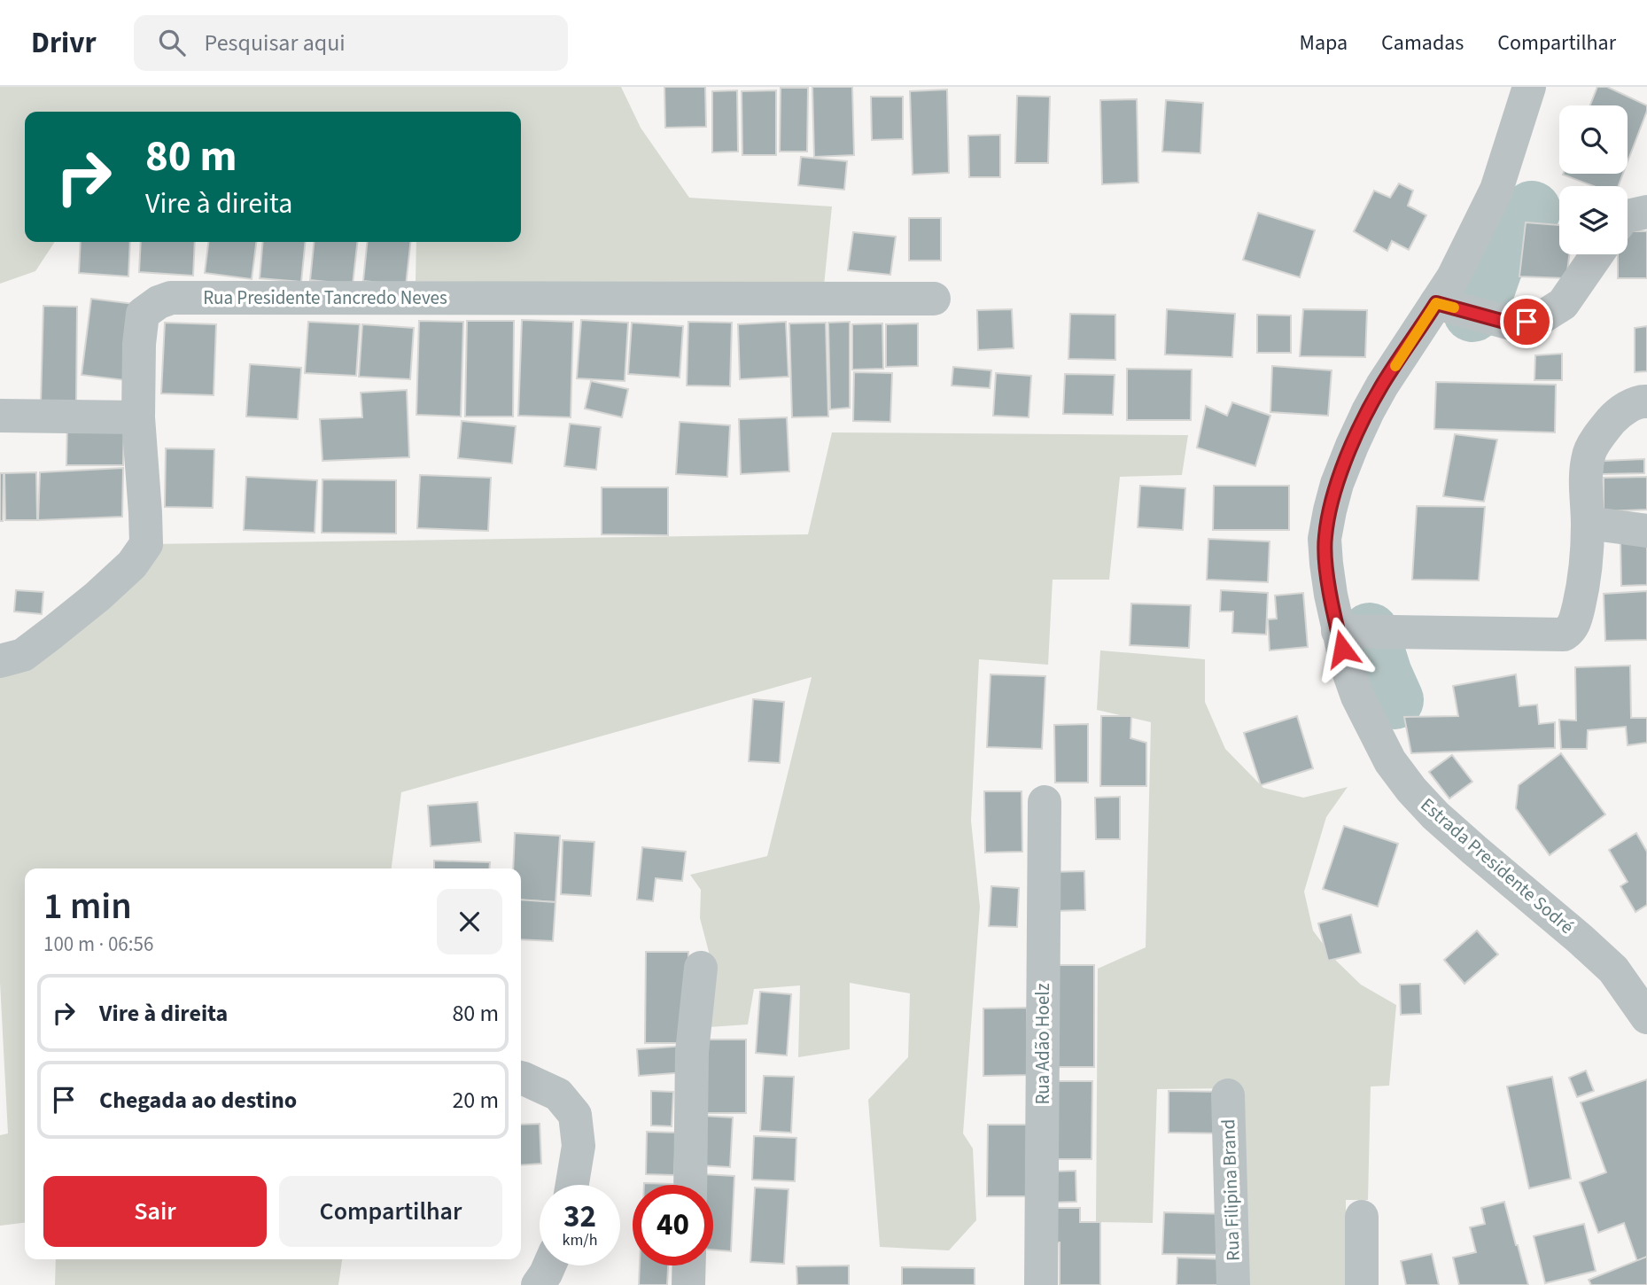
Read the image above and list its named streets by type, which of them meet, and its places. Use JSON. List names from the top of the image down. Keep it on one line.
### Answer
{"streets":{"street":["Rua Presidente Tancredo Neves","Estrada Presidente Sodré","Rua Adão Hoelz","Rua Filipina Brand"]},"page":{"header":"Drivr","search":"Pesquisar aqui","nav":["Mapa","Camadas","Compartilhar"],"turn":["80 m","Vire à direita"],"heading":["1 min","100 m · 06:56"],"list":[{"name":"Vire à direita","value":"80 m"},{"name":"Chegada ao destino","value":"20 m"}],"buttons":["Sair","Compartilhar"],"speed":"32 km/h","limit":"40"}}
